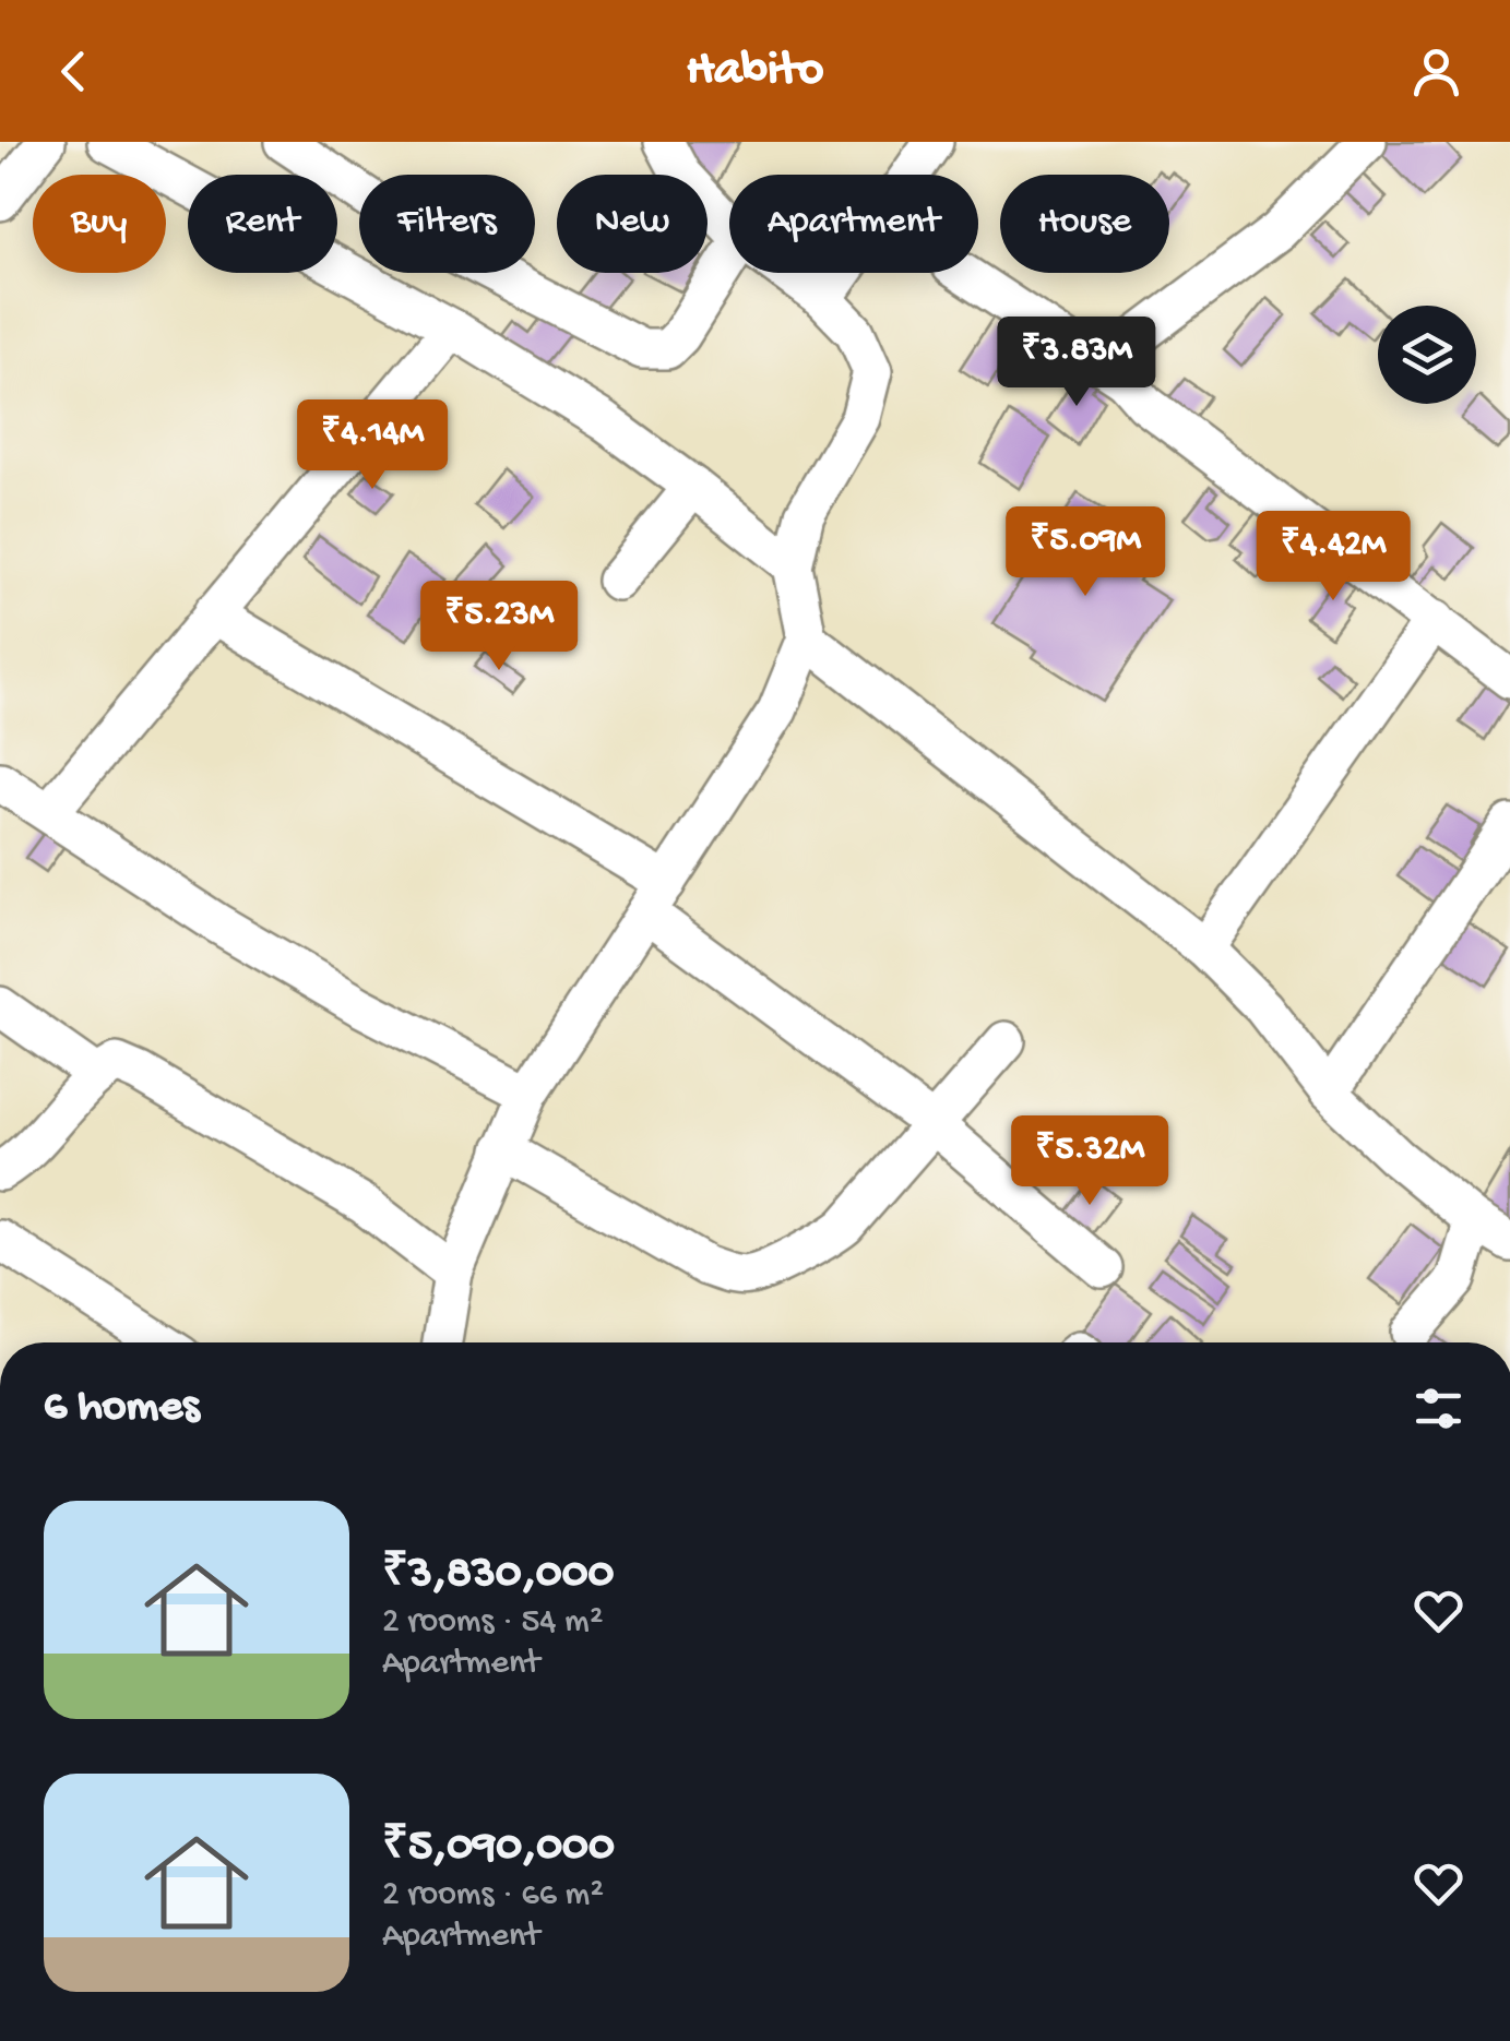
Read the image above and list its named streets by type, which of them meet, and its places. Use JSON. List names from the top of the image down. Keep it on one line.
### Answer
{"page":{"header":"Habito","chip":["Buy","Rent","Filters","New","Apartment","House"],"price":["₹3.83M","₹4.14M","₹5.09M","₹4.42M","₹5.23M","₹5.32M"],"heading":"6 homes","list":[{"name":"₹3,830,000","note":"2 rooms · 54 m² · Apartment"},{"name":"₹5,090,000","note":"2 rooms · 66 m² · Apartment"}]}}
